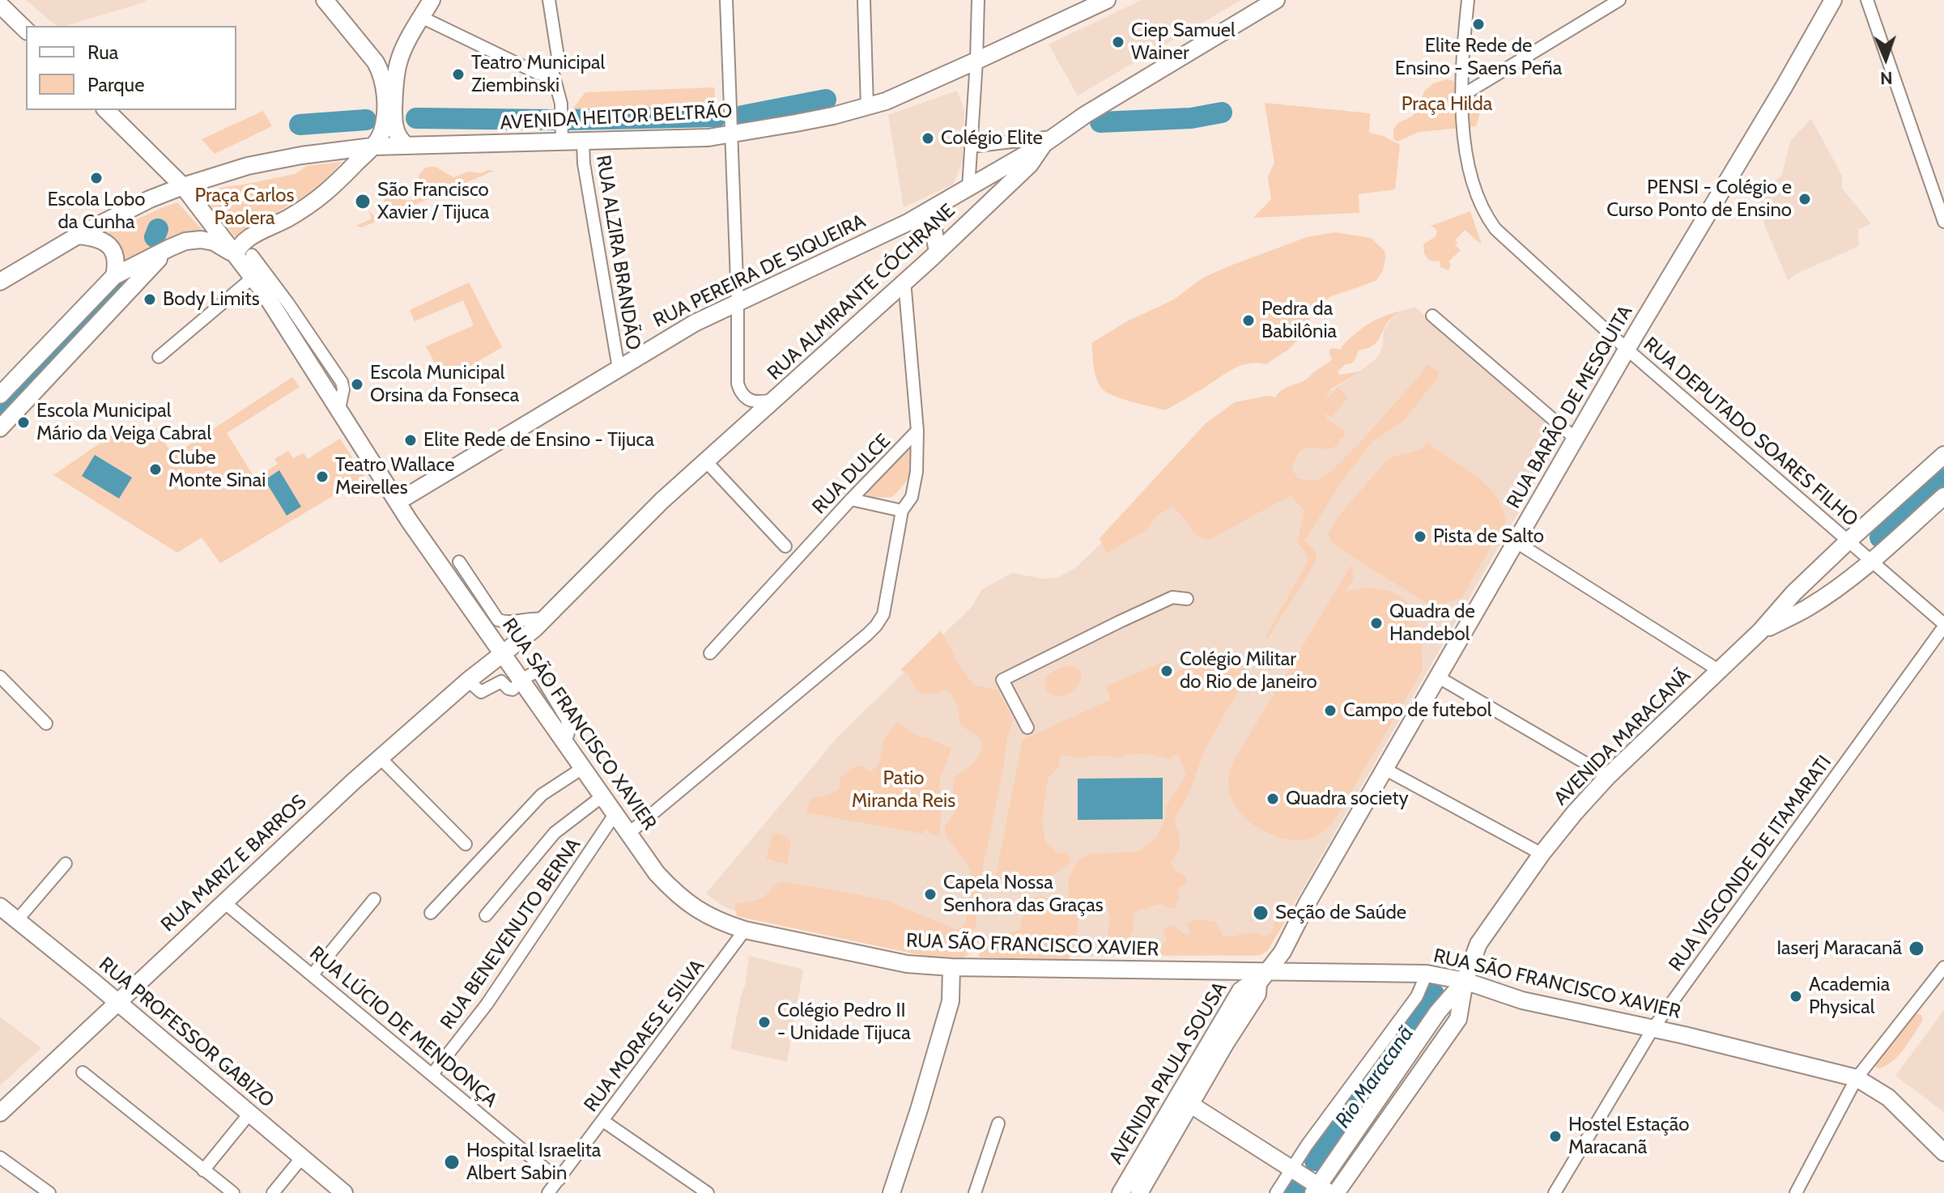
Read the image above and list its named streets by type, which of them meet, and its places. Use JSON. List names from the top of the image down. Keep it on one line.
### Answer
{"streets":{"street":["AVENIDA HEITOR BELTRÃO","RUA ALZIRA BRANDÃO","RUA PEREIRA DE SIQUEIRA","RUA ALMIRANTE CÓCHRANE","RUA BARÃO DE MESQUITA","RUA DEPUTADO SOARES FILHO","RUA DULCE","RUA SÃO FRANCISCO XAVIER","AVENIDA MARACANÃ","RUA MARIZ E BARROS","RUA VISCONDE DE ITAMARATI","RUA BENEVENUTO BERNA","RUA LÚCIO DE MENDONÇA","RUA PROFESSOR GABIZO","RUA MORAES E SILVA","AVENIDA PAULA SOUSA"]},"crossings":[["AVENIDA HEITOR BELTRÃO","RUA ALZIRA BRANDÃO"],["AVENIDA HEITOR BELTRÃO","RUA SÃO FRANCISCO XAVIER"],["RUA ALZIRA BRANDÃO","RUA PEREIRA DE SIQUEIRA"],["RUA PEREIRA DE SIQUEIRA","RUA ALMIRANTE CÓCHRANE"],["RUA PEREIRA DE SIQUEIRA","RUA SÃO FRANCISCO XAVIER"],["RUA ALMIRANTE CÓCHRANE","RUA DULCE"],["RUA ALMIRANTE CÓCHRANE","RUA SÃO FRANCISCO XAVIER"],["RUA ALMIRANTE CÓCHRANE","RUA MARIZ E BARROS"],["RUA BARÃO DE MESQUITA","RUA DEPUTADO SOARES FILHO"],["RUA BARÃO DE MESQUITA","RUA SÃO FRANCISCO XAVIER"],["RUA BARÃO DE MESQUITA","AVENIDA PAULA SOUSA"],["RUA DEPUTADO SOARES FILHO","AVENIDA MARACANÃ"],["RUA DEPUTADO SOARES FILHO","RUA VISCONDE DE ITAMARATI"],["RUA SÃO FRANCISCO XAVIER","AVENIDA MARACANÃ"],["RUA SÃO FRANCISCO XAVIER","RUA MARIZ E BARROS"],["RUA SÃO FRANCISCO XAVIER","RUA VISCONDE DE ITAMARATI"],["RUA SÃO FRANCISCO XAVIER","RUA BENEVENUTO BERNA"],["RUA SÃO FRANCISCO XAVIER","RUA MORAES E SILVA"],["RUA SÃO FRANCISCO XAVIER","AVENIDA PAULA SOUSA"],["RUA MARIZ E BARROS","RUA LÚCIO DE MENDONÇA"],["RUA MARIZ E BARROS","RUA PROFESSOR GABIZO"],["RUA BENEVENUTO BERNA","RUA LÚCIO DE MENDONÇA"],["RUA LÚCIO DE MENDONÇA","RUA MORAES E SILVA"]],"water":["Rio Maracanã"],"parks":["Praça Hilda","Praça Carlos Paolera","Patio Miranda Reis"],"places":["Elite Rede de Ensino - Saens Peña","Ciep Samuel Wainer","Teatro Municipal Ziembinski","Colégio Elite","Escola Lobo da Cunha","PENSI - Colégio e Curso Ponto de Ensino","São Francisco Xavier / Tijuca","Body Limits","Pedra da Babilônia","Escola Municipal Orsina da Fonseca","Escola Municipal Mário da Veiga Cabral","Elite Rede de Ensino - Tijuca","Clube Monte Sinai","Teatro Wallace Meirelles","Pista de Salto","Quadra de Handebol","Colégio Militar do Rio de Janeiro","Campo de futebol","Quadra society","Capela Nossa Senhora das Graças","Seção de Saúde","Iaserj Maracanã","Academia Physical","Colégio Pedro II - Unidade Tijuca","Hostel Estação Maracanã","Hospital Israelita Albert Sabin"],"legend":["Rua","Parque"],"north":"bottom"}
